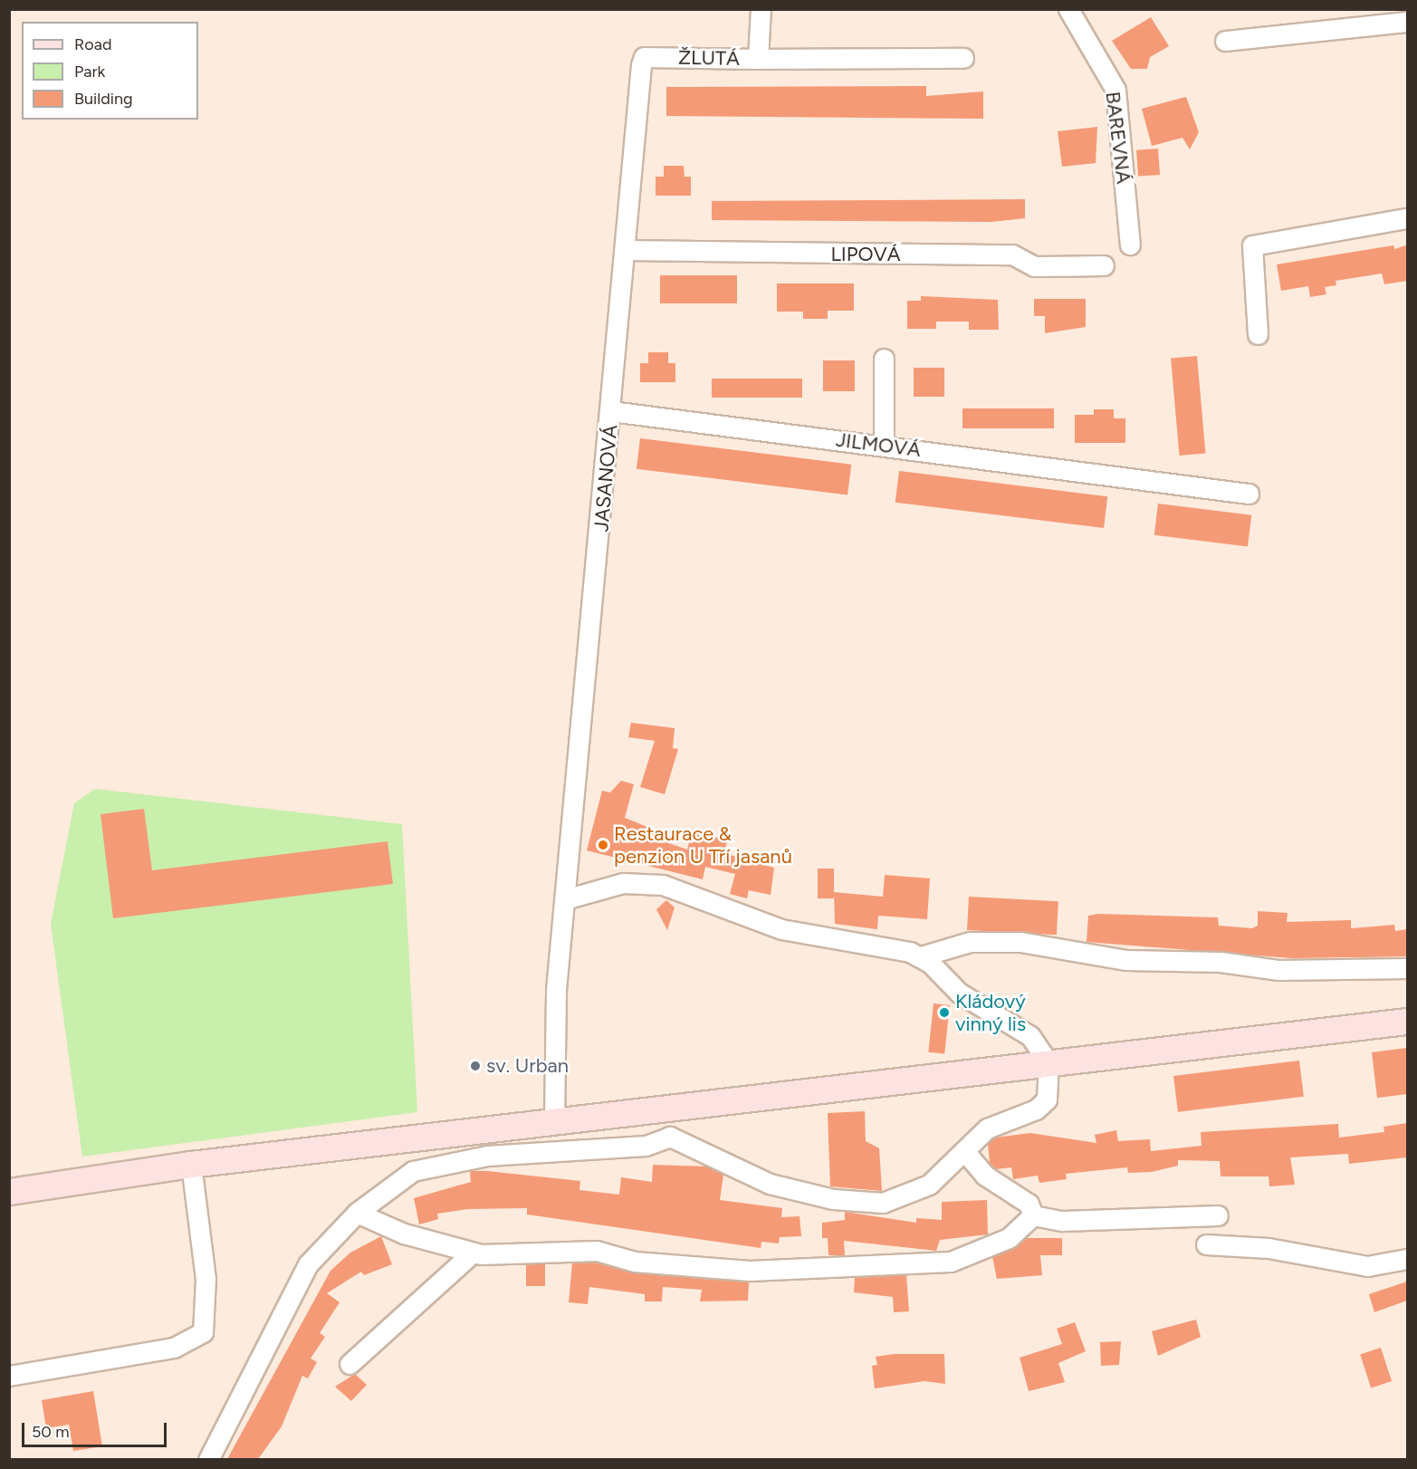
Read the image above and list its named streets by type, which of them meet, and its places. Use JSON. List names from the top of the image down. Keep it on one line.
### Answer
{"streets":{"street":["ŽLUTÁ","BAREVNÁ","LIPOVÁ","JILMOVÁ","JASANOVÁ"]},"crossings":[["ŽLUTÁ","JASANOVÁ"],["LIPOVÁ","JASANOVÁ"],["JILMOVÁ","JASANOVÁ"]],"places":["Restaurace & penzion U Tří jasanů","Kládový vinný lis","sv. Urban"],"legend":["Road","Park","Building"],"scale_bar":"50 m"}
